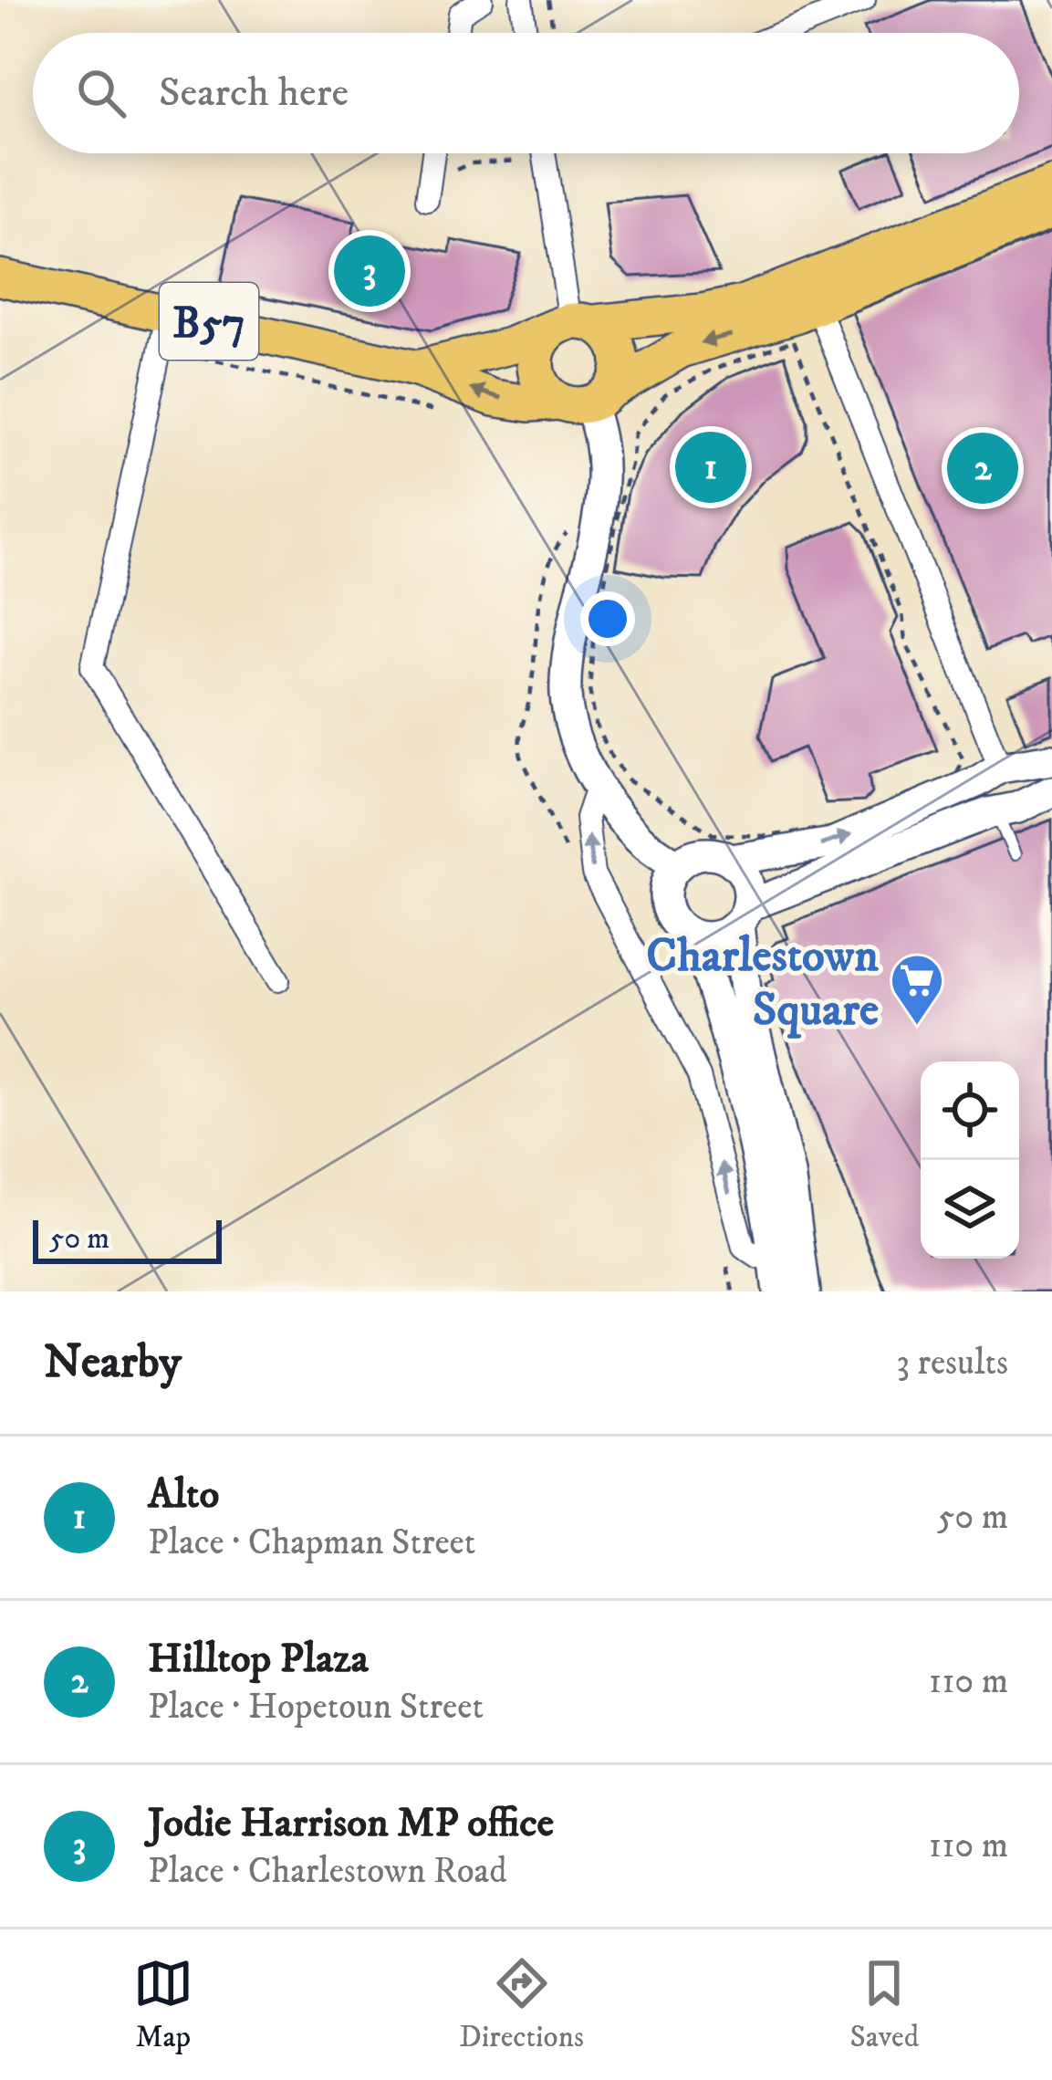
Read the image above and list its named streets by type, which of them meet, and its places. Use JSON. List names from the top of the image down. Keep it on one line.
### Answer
{"streets":{"main road":["B57"]},"places":{"supermarket":["Charlestown Square"]},"scale_bar":"50 m","page":{"search":"Search here","pins":["3","1","2"],"scale":"50 m","heading":["Nearby","3 results"],"list":[{"mark":"1","name":"Alto","note":"Place · Chapman Street","value":"50 m"},{"mark":"2","name":"Hilltop Plaza","note":"Place · Hopetoun Street","value":"110 m"},{"mark":"3","name":"Jodie Harrison MP office","note":"Place · Charlestown Road","value":"110 m"}],"nav":["Map","Directions","Saved"]}}
